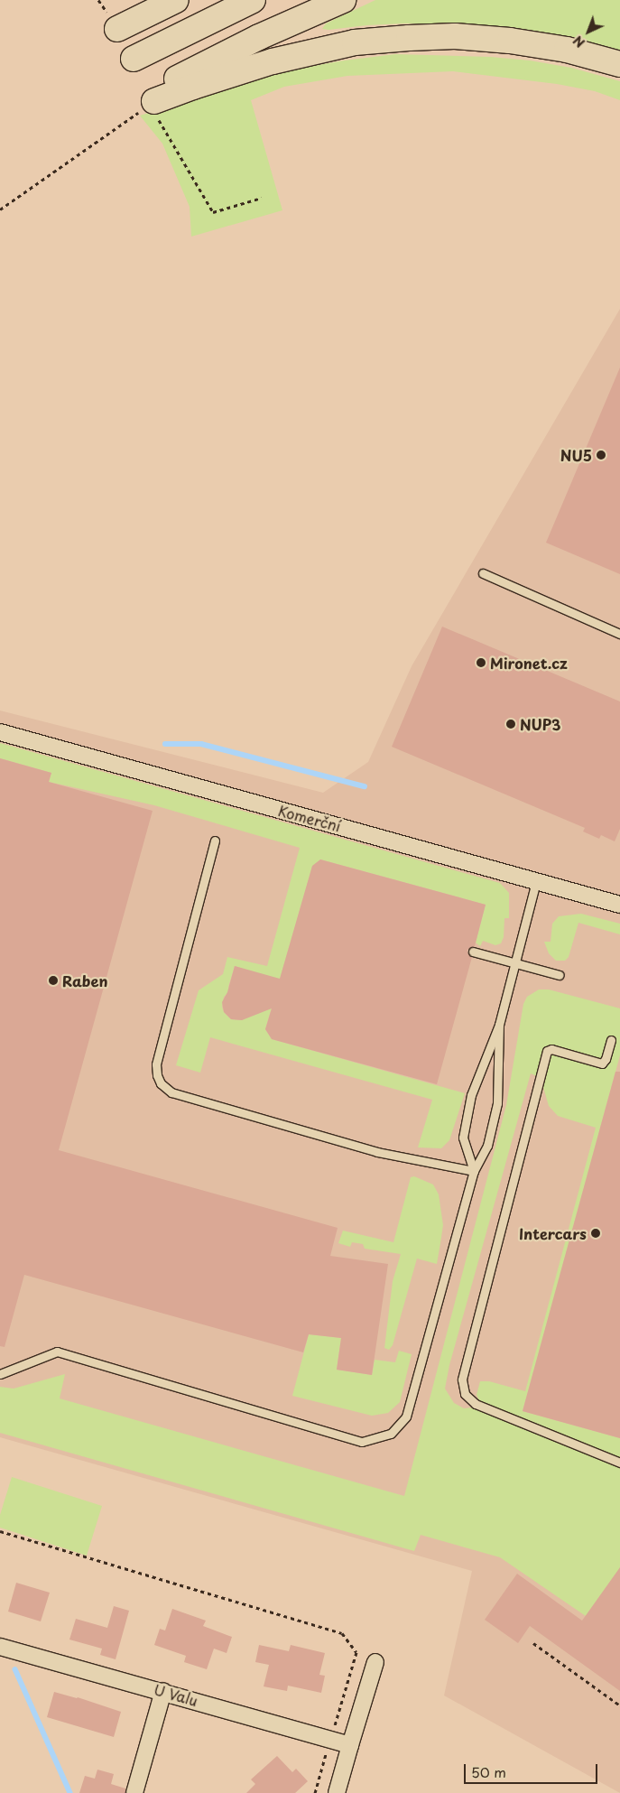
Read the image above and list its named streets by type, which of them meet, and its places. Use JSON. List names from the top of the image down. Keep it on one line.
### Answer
{"streets":{"street":["Komerční","U Valu"]},"places":["NU5","Mironet.cz","NUP3","Raben","Intercars"],"scale_bar":"50 m","north":"bottom left"}
